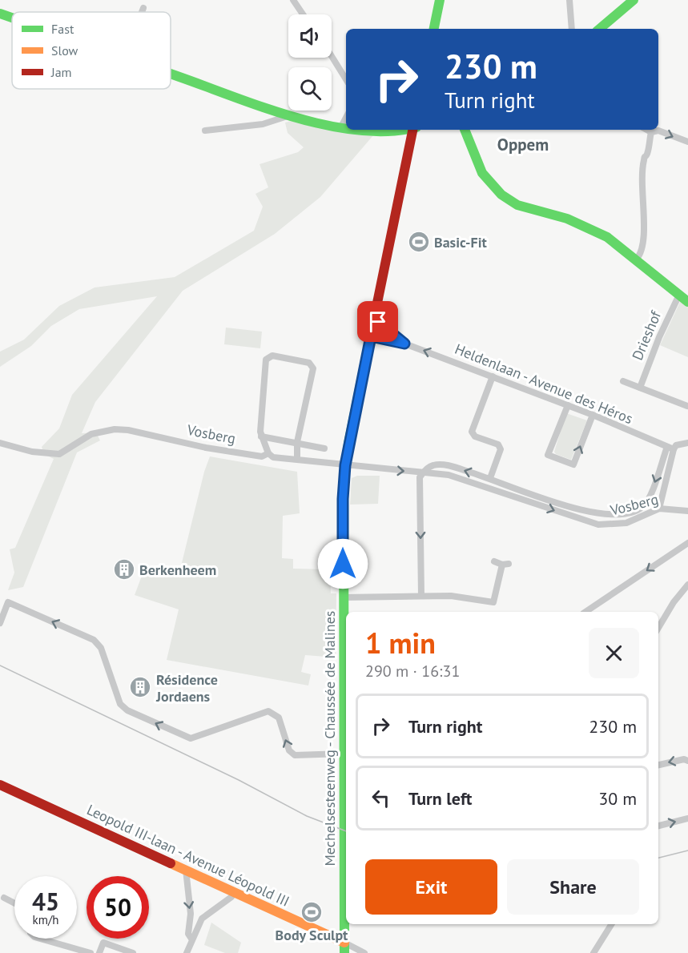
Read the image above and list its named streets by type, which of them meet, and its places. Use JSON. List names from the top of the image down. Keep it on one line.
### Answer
{"streets":{"street":["Drieshof","Heldenlaan - Avenue des Héros","Vosberg","Mechelsesteenweg - Chaussée de Malines","Leopold III-laan - Avenue Léopold III"]},"crossings":[["Heldenlaan - Avenue des Héros","Vosberg"],["Heldenlaan - Avenue des Héros","Mechelsesteenweg - Chaussée de Malines"],["Vosberg","Mechelsesteenweg - Chaussée de Malines"],["Mechelsesteenweg - Chaussée de Malines","Leopold III-laan - Avenue Léopold III"]],"districts":["Oppem"],"places":{"sports":["Basic-Fit","Body Sculpt"],"building":["Berkenheem","Résidence Jordaens"]},"legend":["Fast","Slow","Jam"],"page":{"turn":["230 m","Turn right"],"heading":["1 min","290 m · 16:31"],"list":[{"name":"Turn right","value":"230 m"},{"name":"Turn left","value":"30 m"}],"buttons":["Exit","Share"],"speed":"45 km/h","limit":"50"}}
